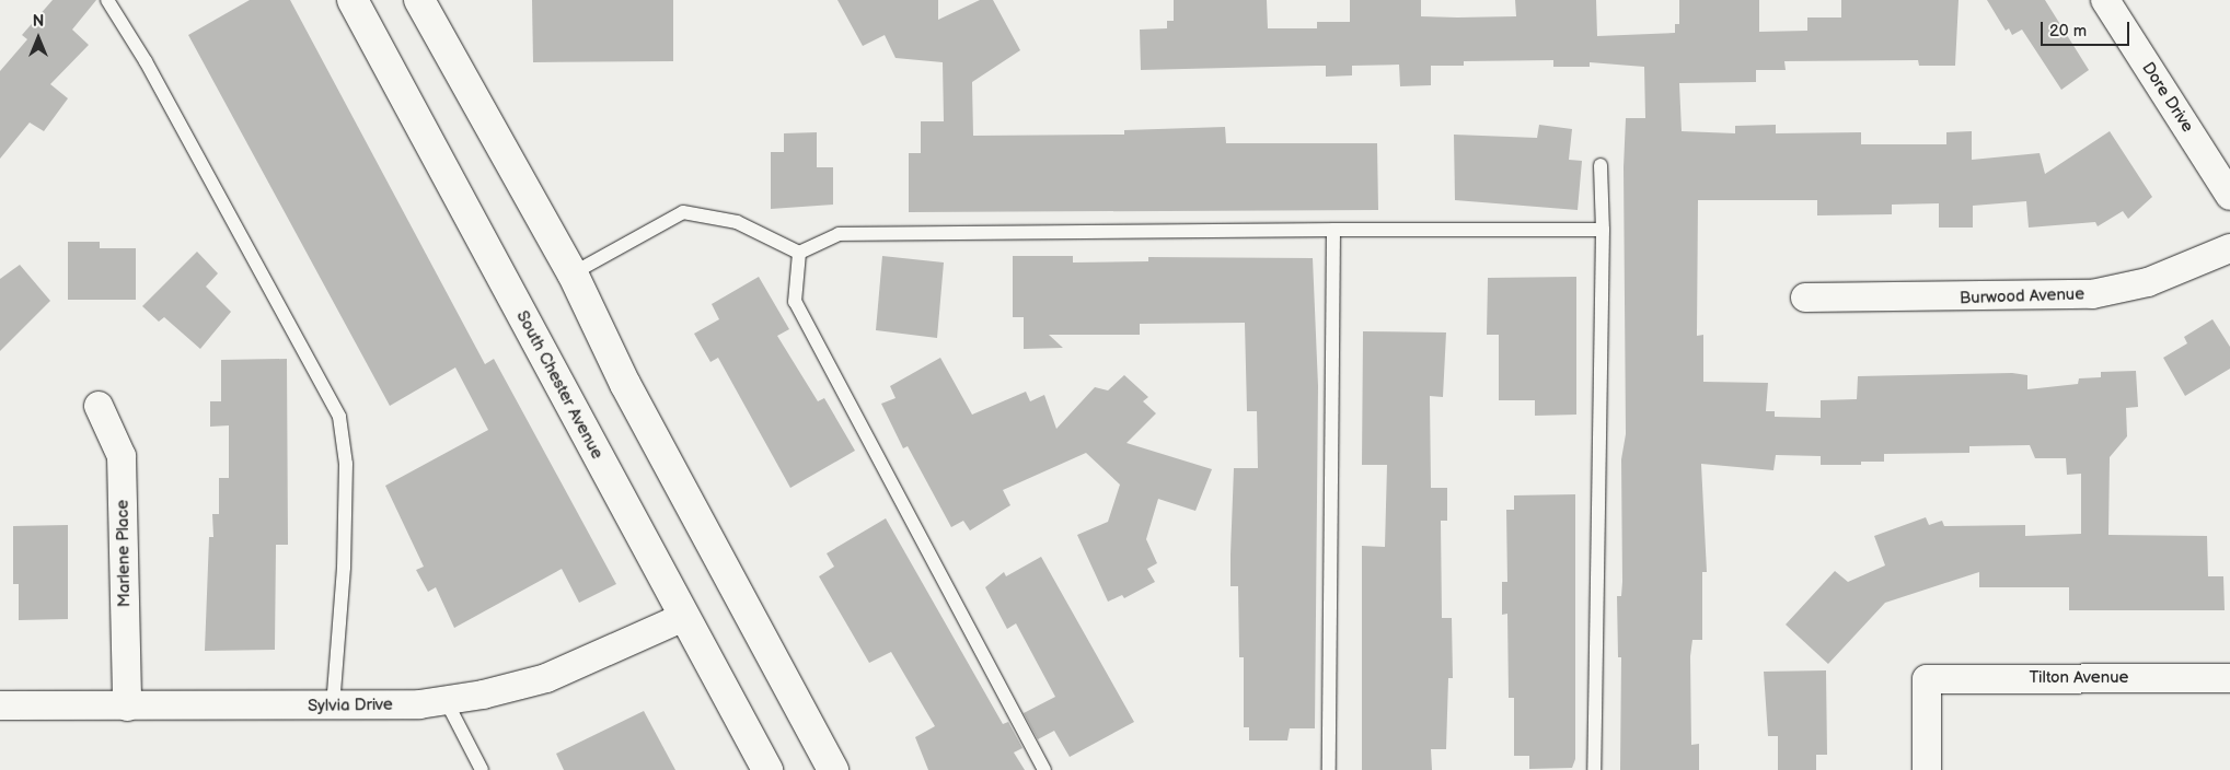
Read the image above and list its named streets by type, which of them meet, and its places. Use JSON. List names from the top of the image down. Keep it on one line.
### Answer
{"streets":{"main road":["South Chester Avenue"],"street":["Dore Drive","Burwood Avenue","Marlene Place","Tilton Avenue","Sylvia Drive"]},"crossings":[["South Chester Avenue","Sylvia Drive"],["Marlene Place","Sylvia Drive"]],"scale_bar":"20 m","north":"top"}
